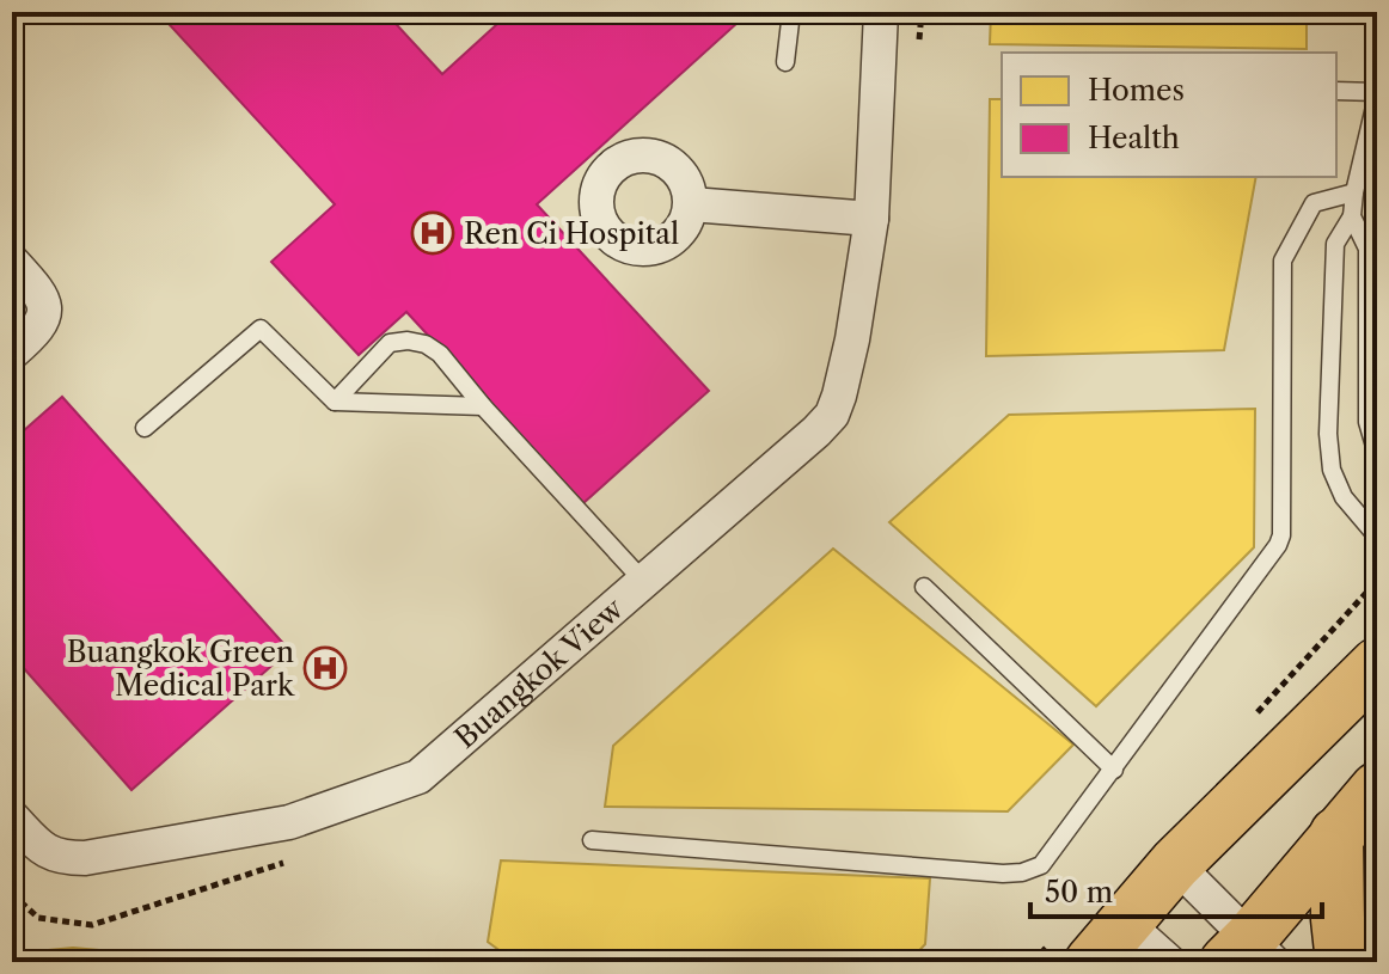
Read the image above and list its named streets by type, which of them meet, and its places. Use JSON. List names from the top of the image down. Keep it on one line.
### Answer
{"streets":{"street":["Buangkok View"]},"places":{"hospital":["Ren Ci Hospital","Buangkok Green Medical Park"]},"legend":["Homes","Health"],"scale_bar":"50 m"}
